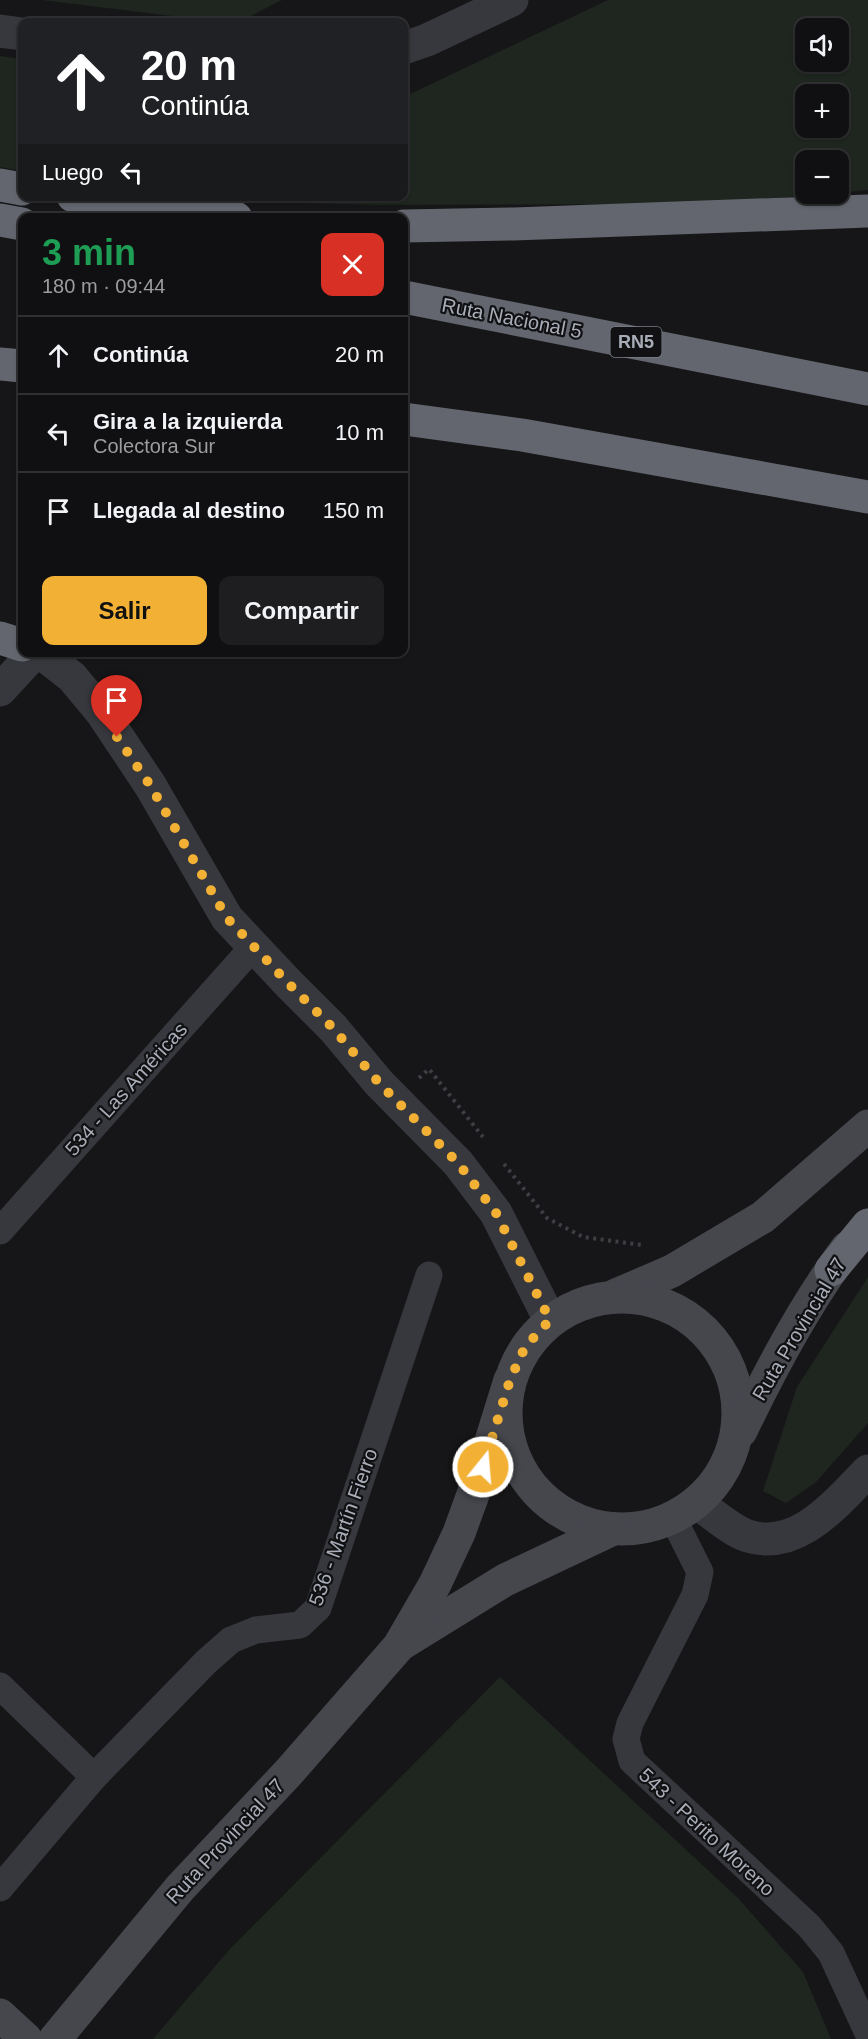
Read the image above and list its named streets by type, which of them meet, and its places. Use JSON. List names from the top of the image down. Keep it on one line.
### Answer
{"streets":{"highway":["Ruta Nacional 5","RN5"],"main road":["Ruta Provincial 47"],"street":["534 - Las Américas","536 - Martín Fierro","543 - Perito Moreno"]},"page":{"map_buttons":["+","−"],"turn":["20 m","Continúa"],"then":"Luego","heading":["3 min","180 m · 09:44"],"list":[{"name":"Continúa","value":"20 m"},{"name":"Gira a la izquierda","note":"Colectora Sur","value":"10 m"},{"name":"Llegada al destino","value":"150 m"}],"buttons":["Salir","Compartir"]}}
